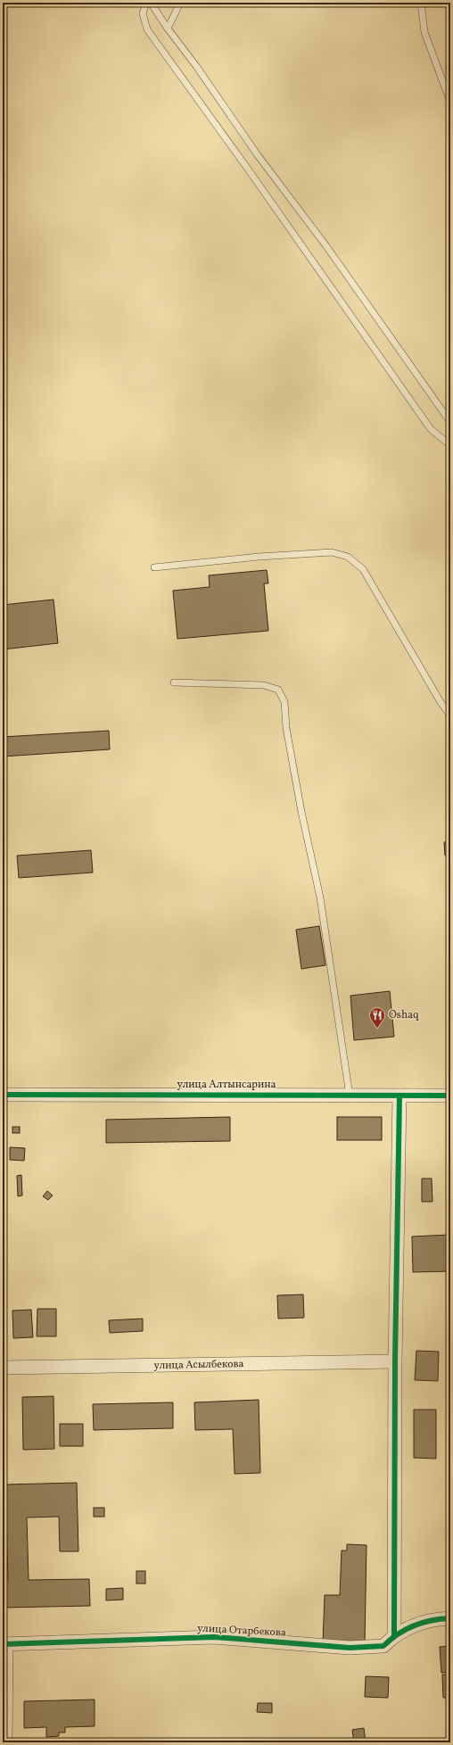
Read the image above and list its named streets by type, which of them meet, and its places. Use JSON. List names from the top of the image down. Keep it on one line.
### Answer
{"streets":{"street":["улица Алтынсарина","улица Асылбекова","улица Отарбекова"]},"places":{"restaurant":["Oshaq"]}}
